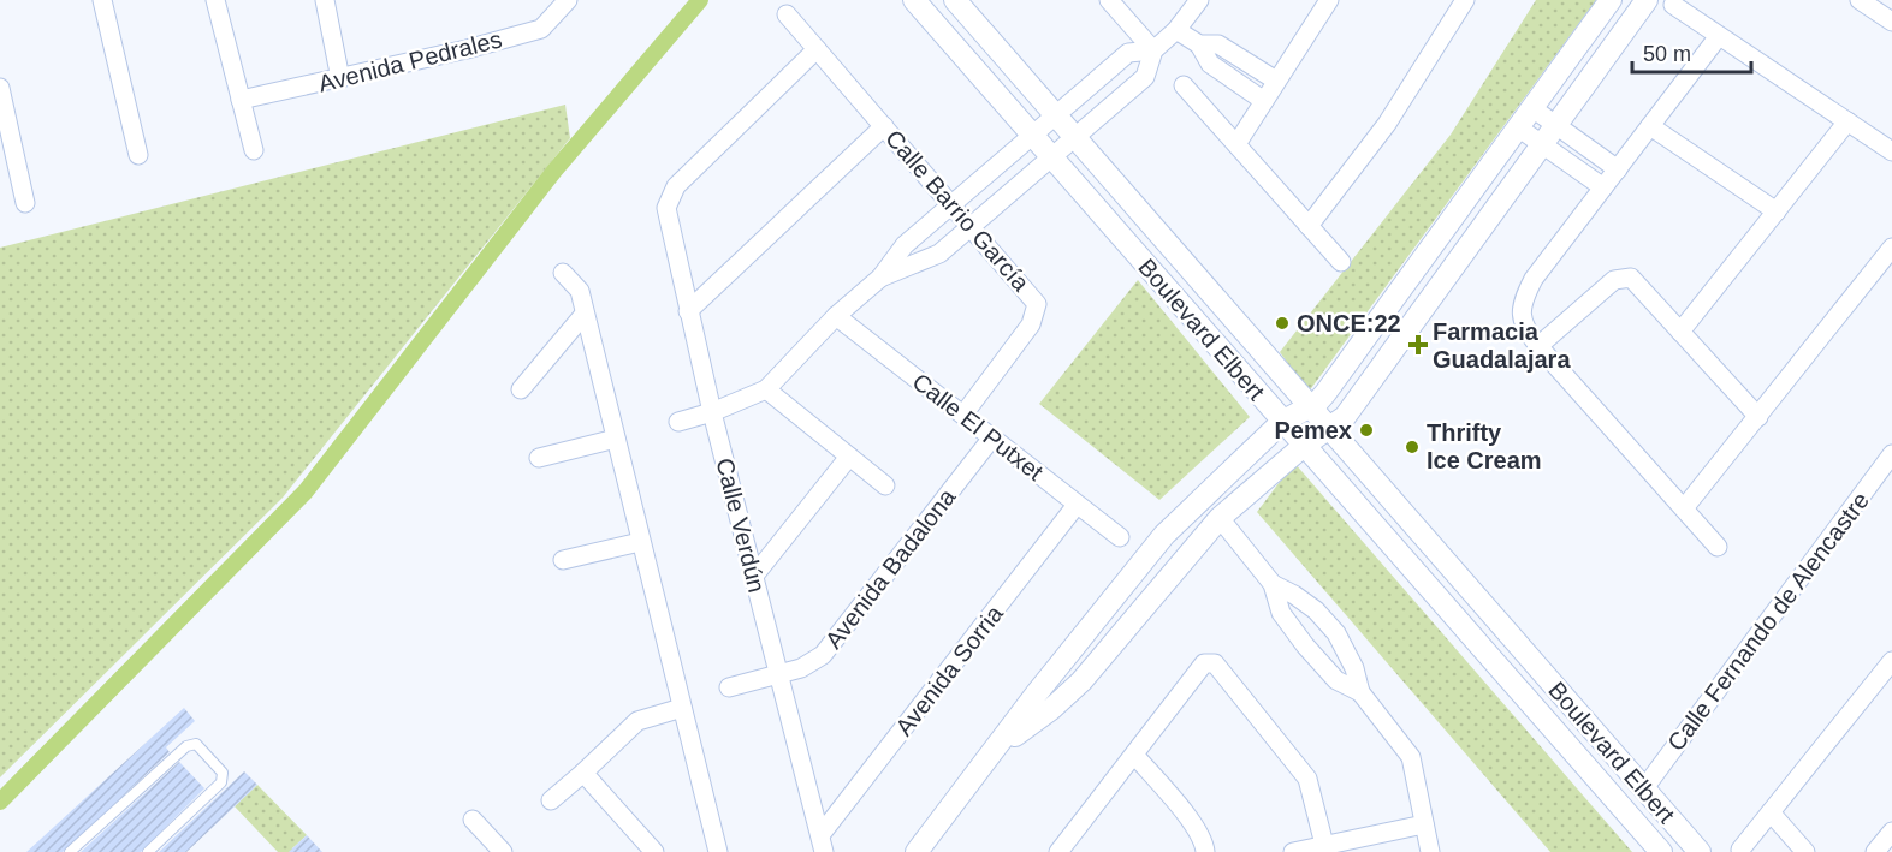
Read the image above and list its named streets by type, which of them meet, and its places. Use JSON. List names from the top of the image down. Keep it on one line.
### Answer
{"streets":{"street":["Avenida Pedrales","Calle Barrio García","Boulevard Elbert","Calle El Putxet","Calle Verdún","Avenida Badalona","Calle Fernando de Alencastre","Avenida Sorria"]},"crossings":[["Calle Barrio García","Calle El Putxet"],["Calle Barrio García","Calle Verdún"],["Boulevard Elbert","Calle Fernando de Alencastre"],["Calle El Putxet","Avenida Badalona"],["Calle El Putxet","Avenida Sorria"],["Calle Verdún","Avenida Badalona"],["Calle Verdún","Avenida Sorria"]],"places":{"other":["ONCE:22","Pemex","Thrifty Ice Cream"],"health":["Farmacia Guadalajara"]},"scale_bar":"50 m"}
